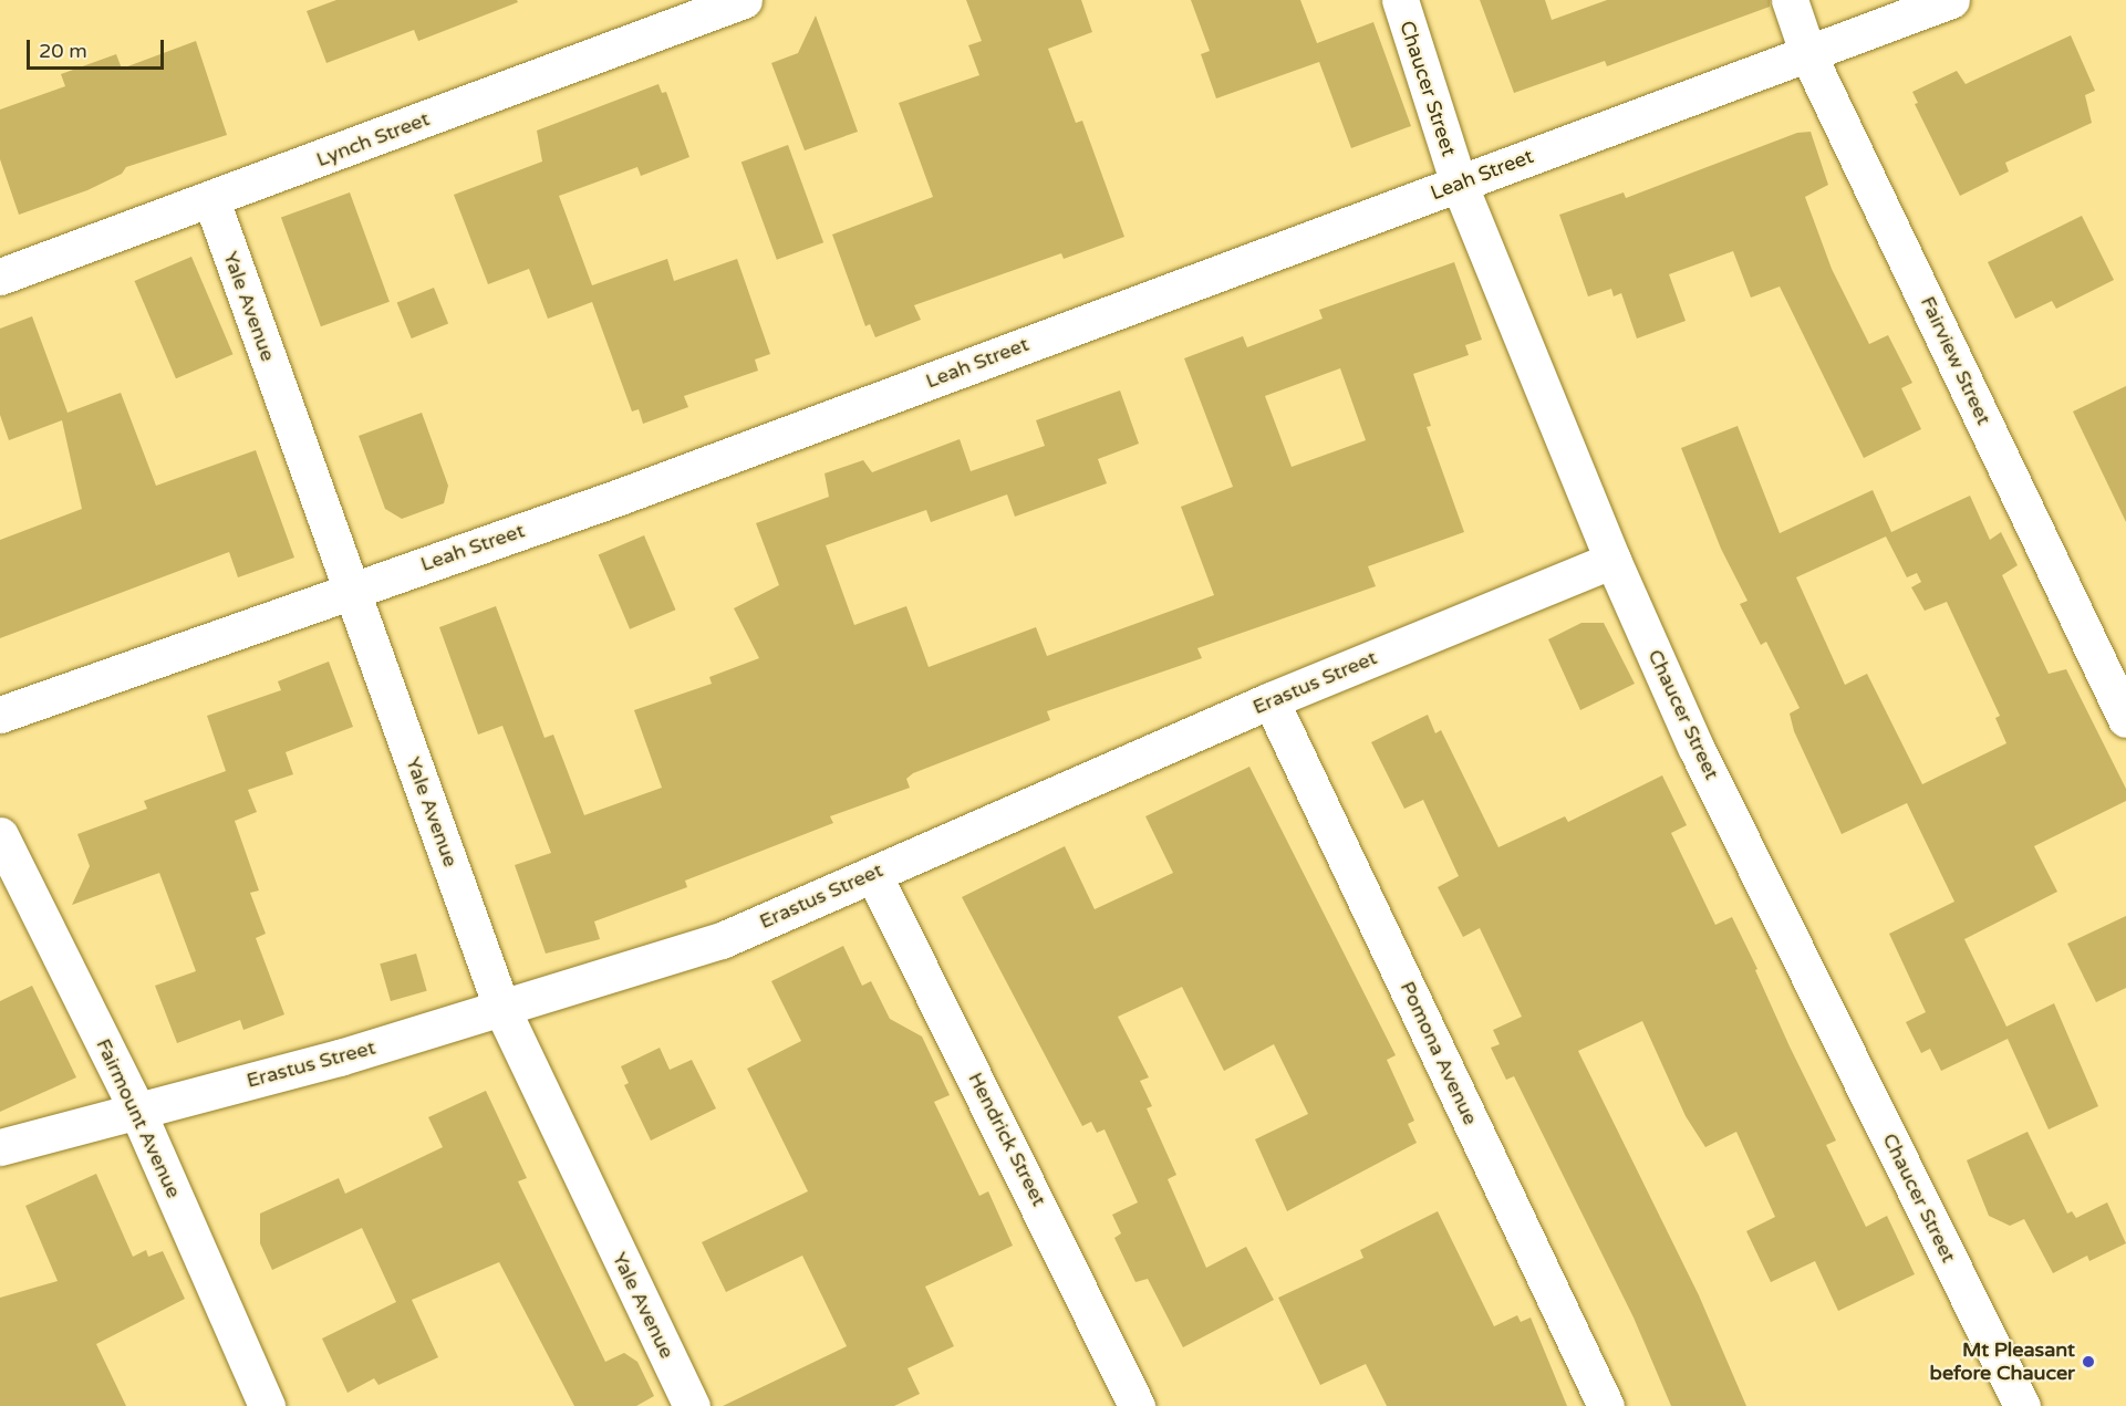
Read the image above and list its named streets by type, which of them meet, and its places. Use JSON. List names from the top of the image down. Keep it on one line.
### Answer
{"streets":{"street":["Chaucer Street","Lynch Street","Leah Street","Yale Avenue","Fairview Street","Erastus Street","Pomona Avenue","Fairmount Avenue","Hendrick Street"]},"crossings":[["Chaucer Street","Leah Street"],["Chaucer Street","Erastus Street"],["Lynch Street","Yale Avenue"],["Leah Street","Yale Avenue"],["Leah Street","Fairview Street"],["Yale Avenue","Erastus Street"],["Erastus Street","Pomona Avenue"],["Erastus Street","Fairmount Avenue"],["Erastus Street","Hendrick Street"]],"places":["Mt Pleasant before Chaucer"],"scale_bar":"20 m"}
